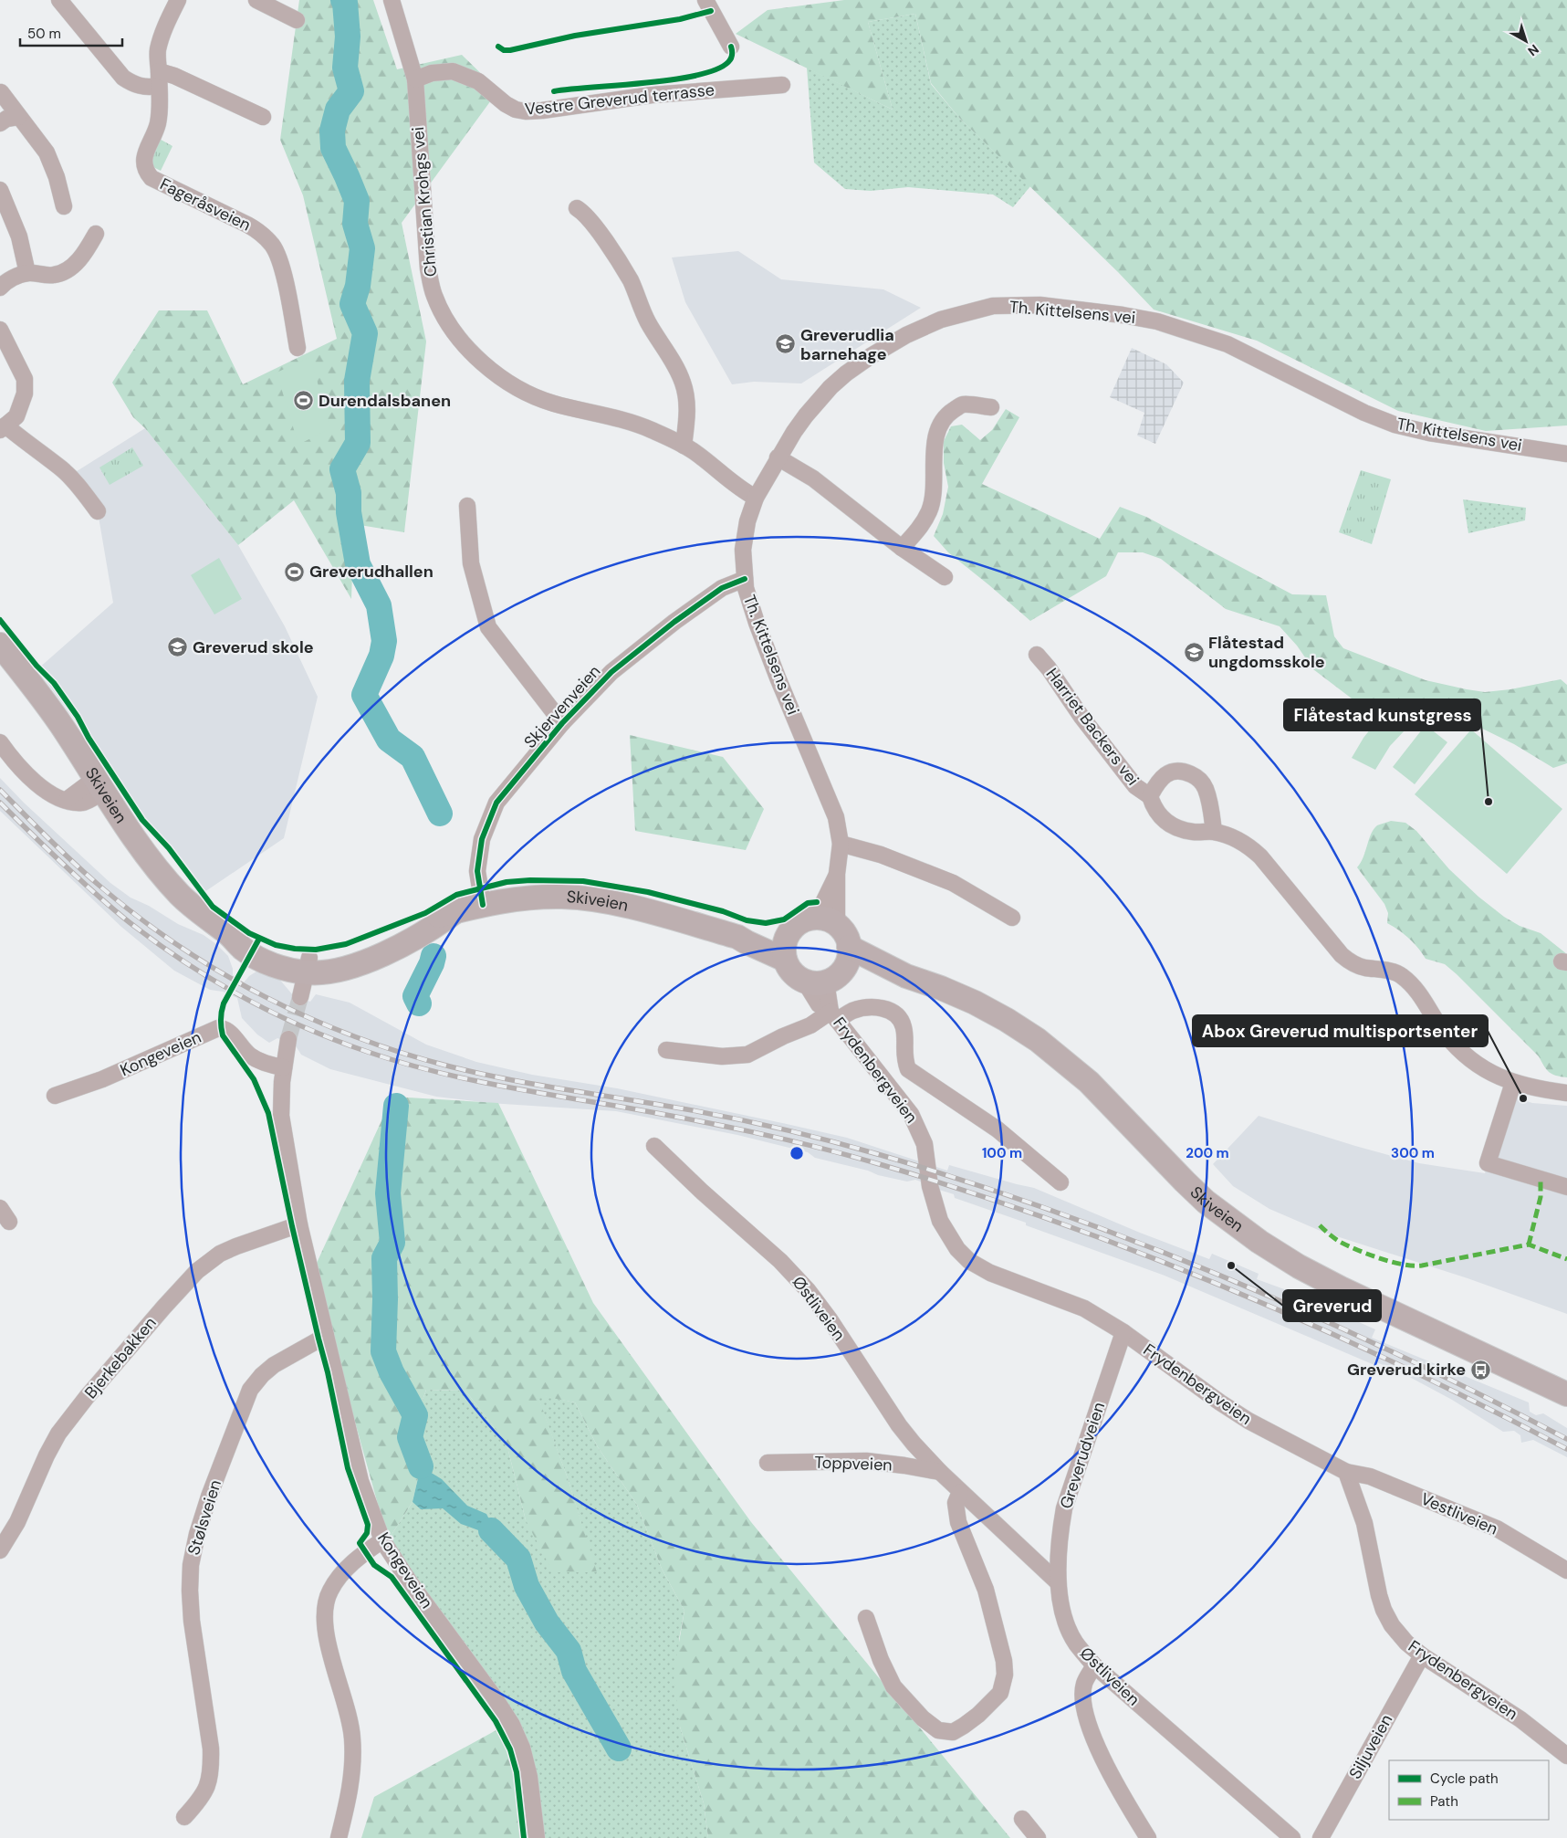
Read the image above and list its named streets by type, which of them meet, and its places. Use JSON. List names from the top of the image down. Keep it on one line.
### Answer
{"streets":{"main road":["Skiveien"],"street":["Vestre Greverud terrasse","Christian Krohgs vei","Fageråsveien","Th. Kittelsens vei","Skjervenveien","Harriet Backers vei","Kongeveien","Frydenbergveien","Østliveien","Bjerkebakken","Greverudveien","Toppveien","Vestliveien","Stølsveien","Siljuveien"]},"crossings":[["Vestre Greverud terrasse","Christian Krohgs vei"],["Christian Krohgs vei","Th. Kittelsens vei"],["Th. Kittelsens vei","Skjervenveien"],["Th. Kittelsens vei","Skiveien"],["Th. Kittelsens vei","Frydenbergveien"],["Skjervenveien","Skiveien"],["Skiveien","Frydenbergveien"],["Kongeveien","Bjerkebakken"],["Kongeveien","Stølsveien"],["Frydenbergveien","Greverudveien"],["Frydenbergveien","Vestliveien"],["Frydenbergveien","Siljuveien"],["Østliveien","Greverudveien"],["Østliveien","Toppveien"]],"places":{"school or university":["Greverudlia barnehage","Greverud skole","Flåtestad ungdomsskole"],"sports":["Durendalsbanen","Greverudhallen"],"other":["Flåtestad kunstgress","Abox Greverud multisportsenter","Greverud"],"bus stop":["Greverud kirke"]},"legend":["Cycle path","Path"],"scale_bar":"50 m","north":"bottom right","rings":["100 m","200 m","300 m"]}
